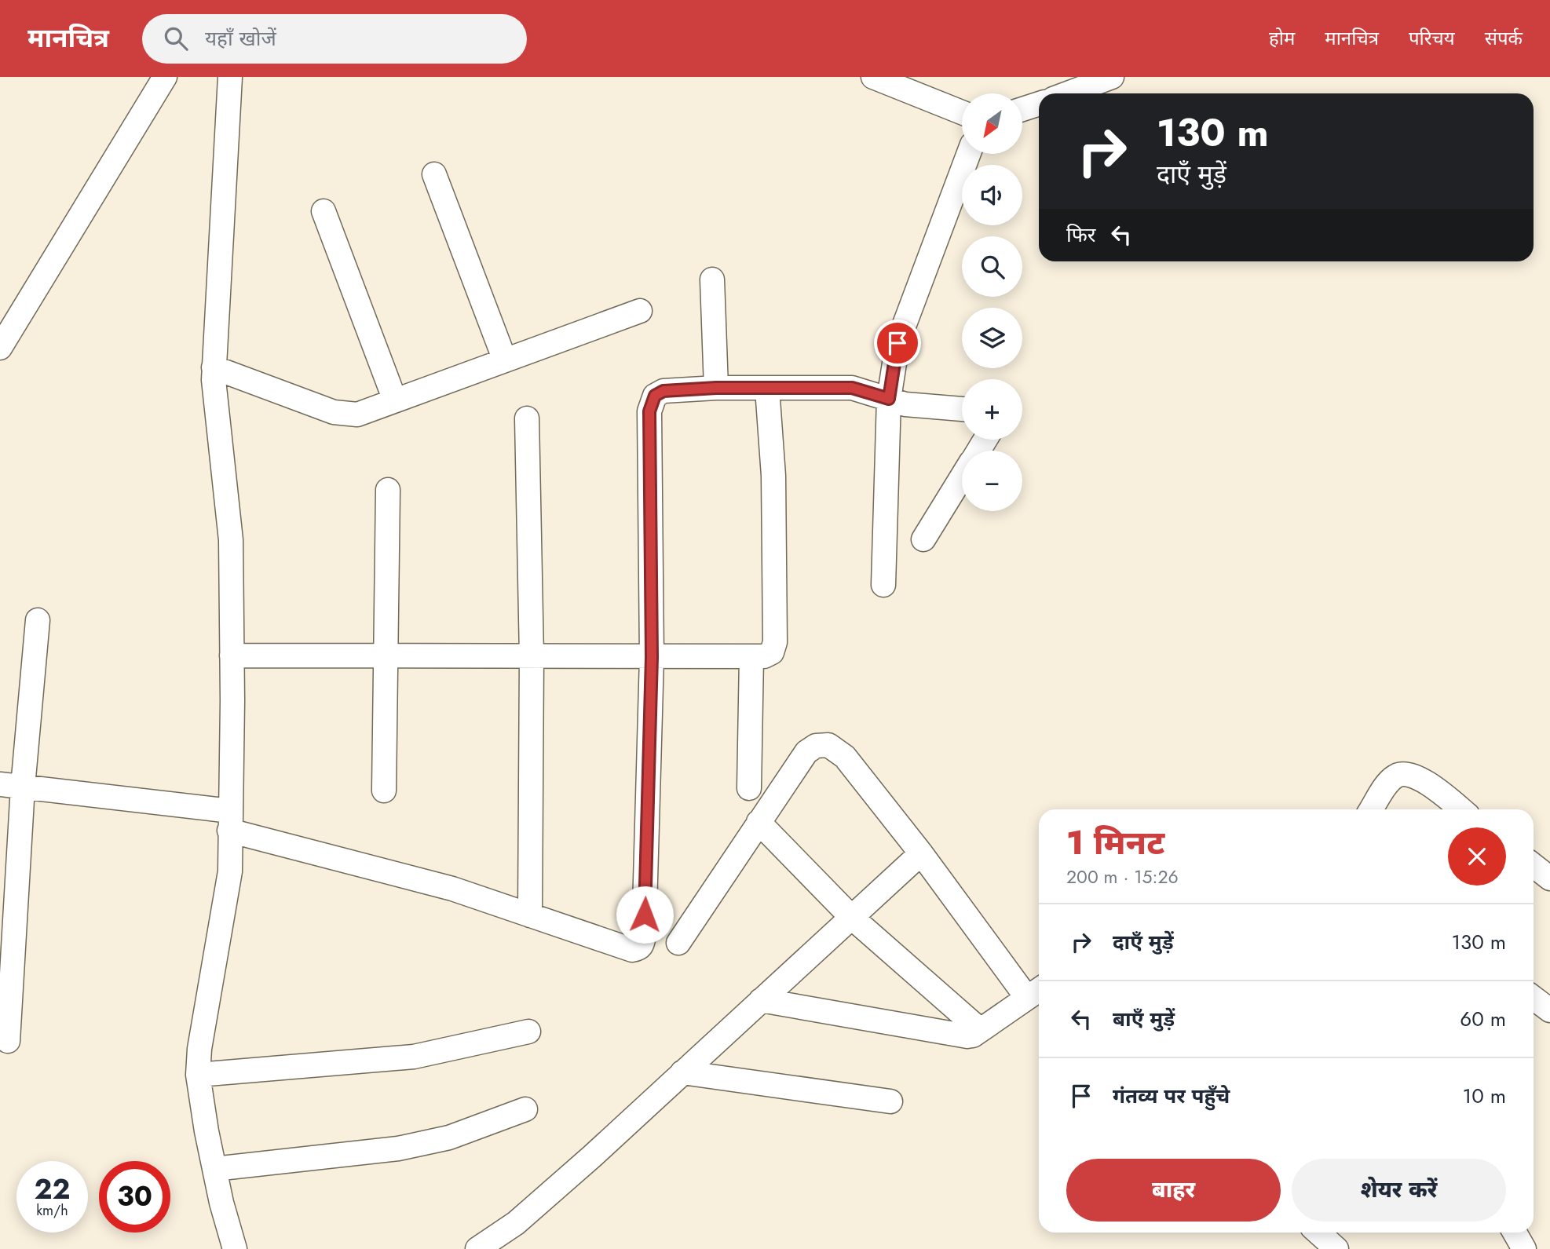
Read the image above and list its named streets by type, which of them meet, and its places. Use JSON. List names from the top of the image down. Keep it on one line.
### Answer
{"north":"bottom left","page":{"header":"मानचित्र","search":"यहाँ खोजें","nav":["होम","मानचित्र","परिचय","संपर्क"],"map_buttons":["+","−"],"turn":["130 m","दाएँ मुड़ें"],"then":"फिर","heading":["1 मिनट","200 m · 15:26"],"list":[{"name":"दाएँ मुड़ें","value":"130 m"},{"name":"बाएँ मुड़ें","value":"60 m"},{"name":"गंतव्य पर पहुँचे","value":"10 m"}],"buttons":["बाहर","शेयर करें"],"speed":"22 km/h","limit":"30"}}
